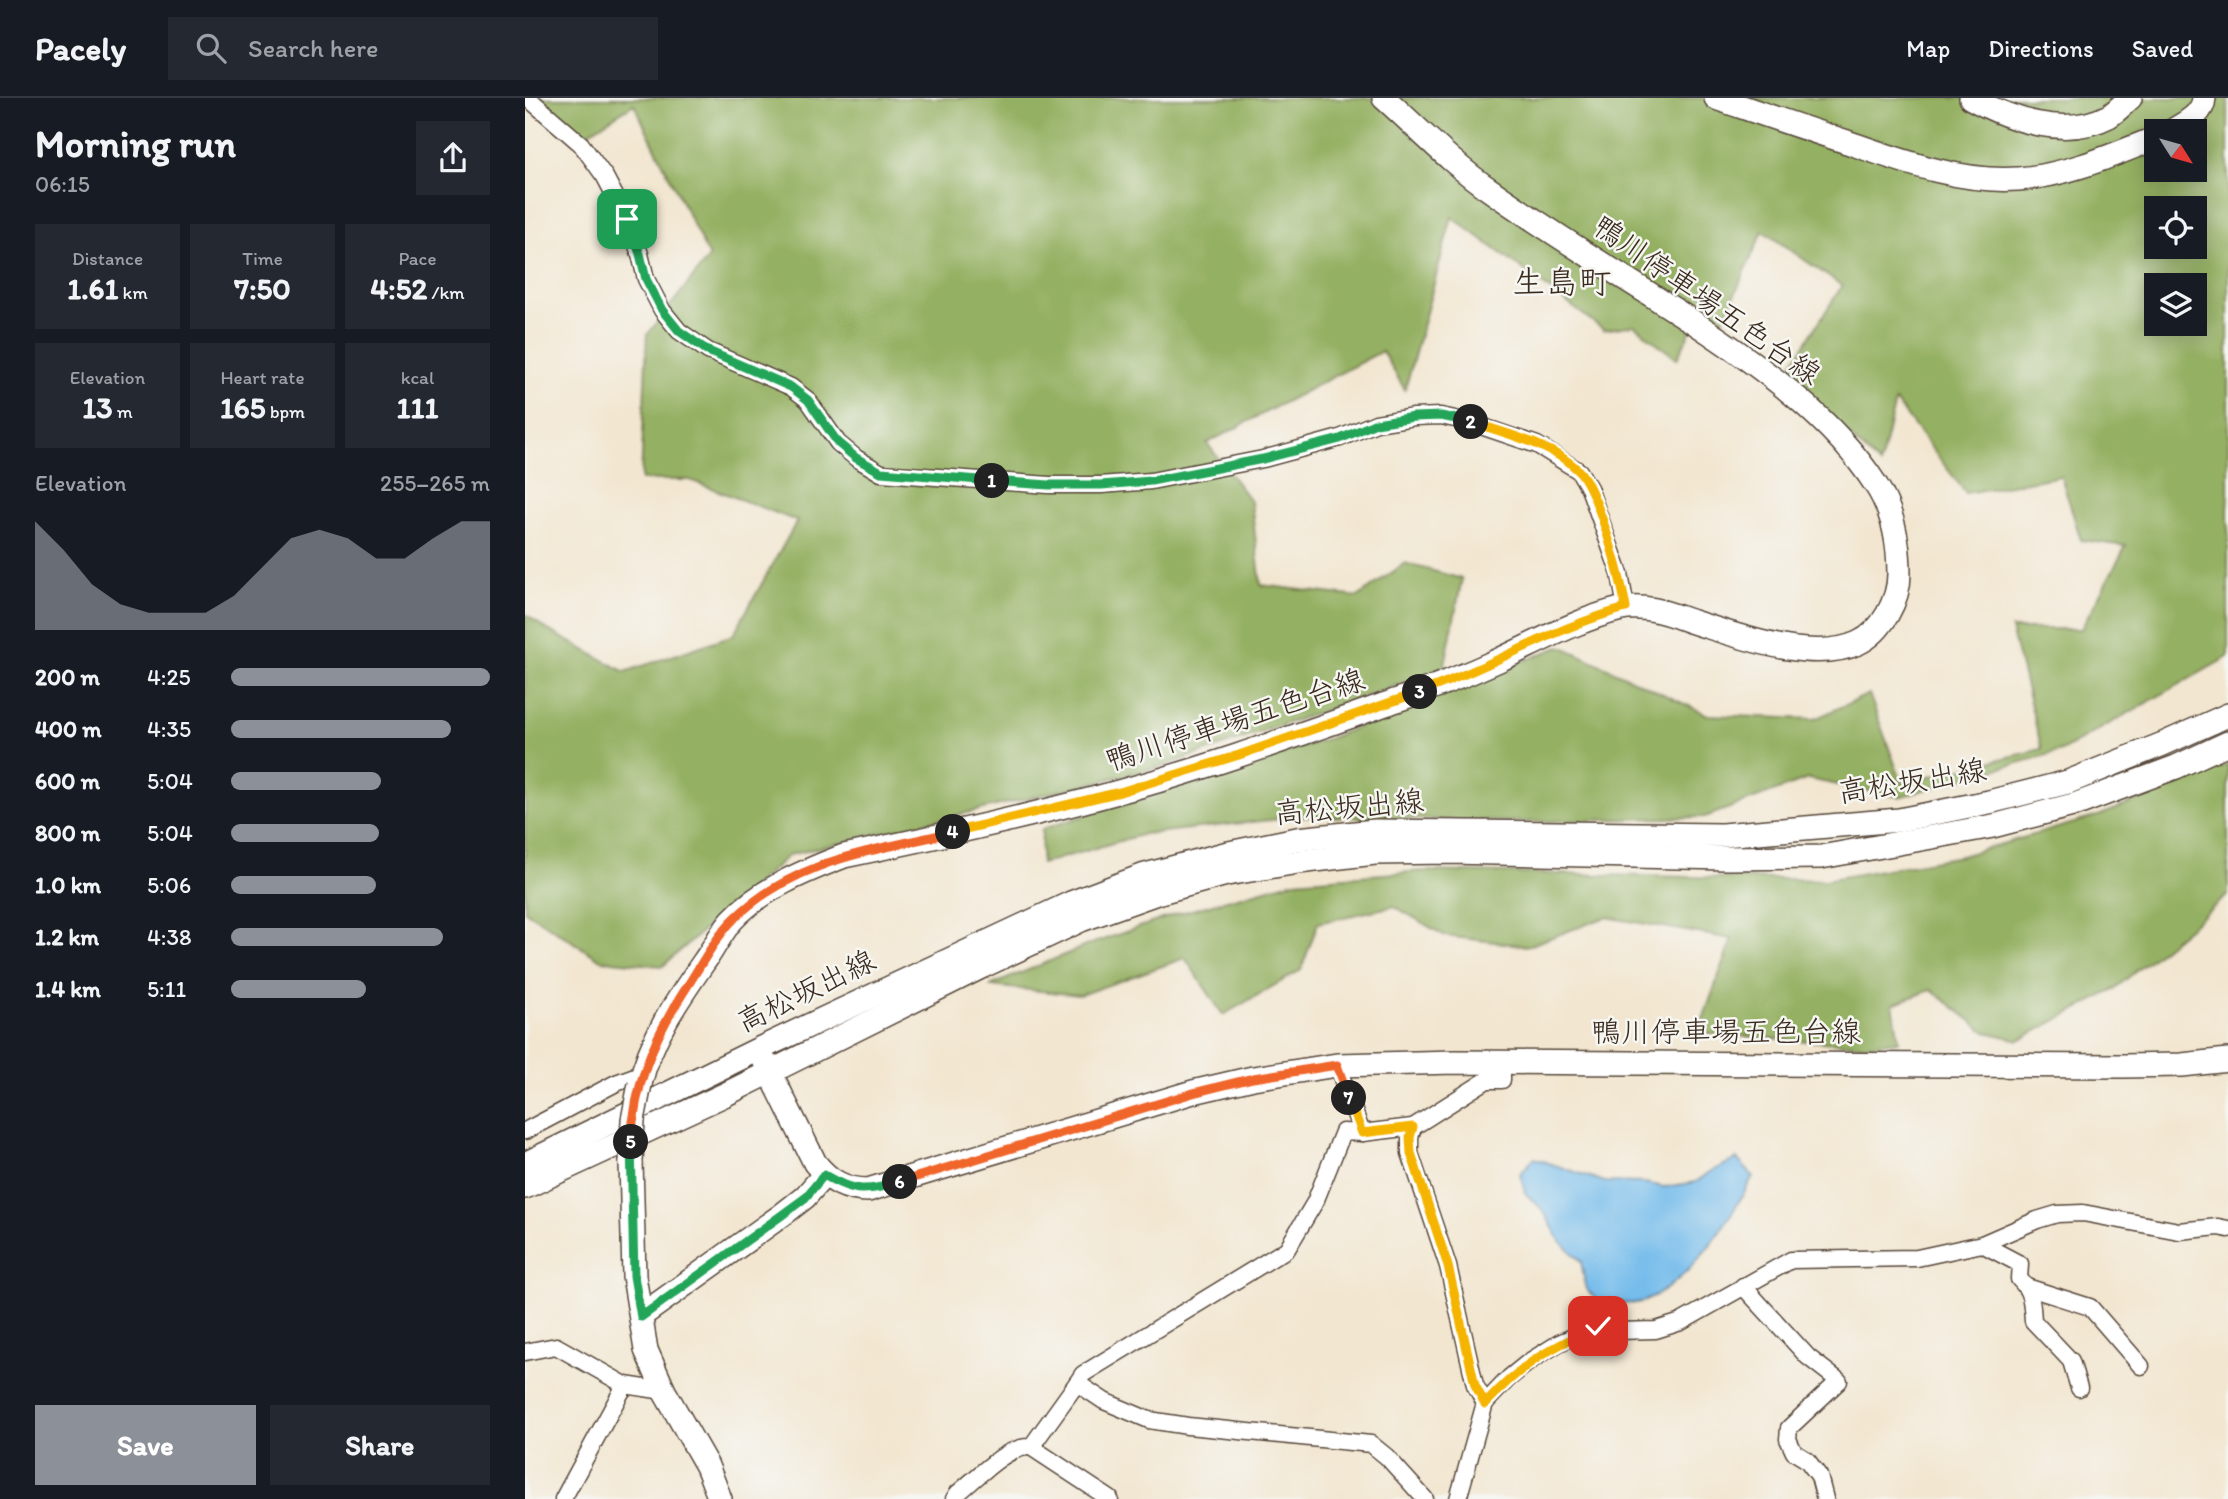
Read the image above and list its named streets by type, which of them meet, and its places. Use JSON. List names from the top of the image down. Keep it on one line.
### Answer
{"streets":{"main road":["鴨川停車場五色台線","高松坂出線"]},"districts":["生島町"],"north":"bottom right","page":{"header":"Pacely","search":"Search here","nav":["Map","Directions","Saved"],"heading":["Morning run","06:15"],"stats":[["Distance","1.61 km"],["Time","7:50"],["Pace","4:52 /km"],["Elevation","13 m"],["Heart rate","165 bpm"],["kcal","111"]],"pins":["2","1","3","4","7","5","6"],"chart":["Elevation","255–265 m"],"list":[{"name":"200 m","note":"4:25"},{"name":"400 m","note":"4:35"},{"name":"600 m","note":"5:04"},{"name":"800 m","note":"5:04"},{"name":"1.0 km","note":"5:06"},{"name":"1.2 km","note":"4:38"},{"name":"1.4 km","note":"5:11"}],"buttons":["Save","Share"]}}
